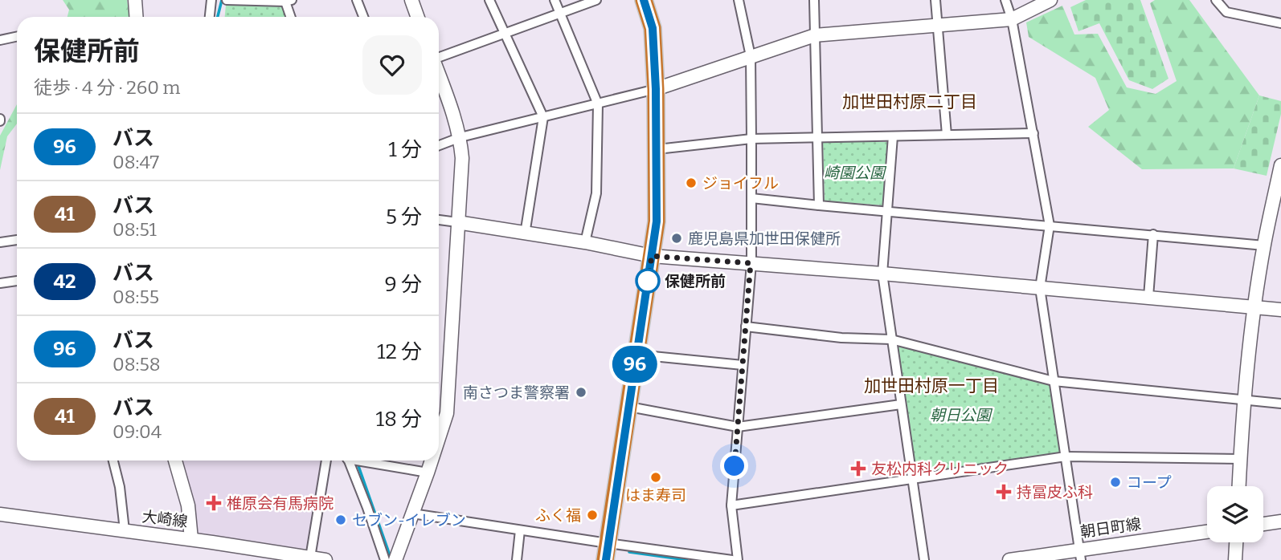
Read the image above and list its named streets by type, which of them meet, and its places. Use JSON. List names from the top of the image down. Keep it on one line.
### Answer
{"streets":{"street":["大崎線","朝日町線"]},"districts":["加世田村原二丁目","加世田村原一丁目"],"parks":["崎園公園","朝日公園"],"places":{"other":["ジョイフル","鹿児島県加世田保健所","保健所前","南さつま警察署","はま寿司","コープ","ふく福","セブン-イレブン"],"health":["友松内科クリニック","持冨皮ふ科","椎原会有馬病院"]},"lines":["bus line 96"],"page":{"on_map":"96","heading":["保健所前","徒歩 · 4 分 · 260 m"],"list":[{"mark":"96","name":"バス","note":"08:47","value":"1 分"},{"mark":"41","name":"バス","note":"08:51","value":"5 分"},{"mark":"42","name":"バス","note":"08:55","value":"9 分"},{"mark":"96","name":"バス","note":"08:58","value":"12 分"},{"mark":"41","name":"バス","note":"09:04","value":"18 分"}]}}
